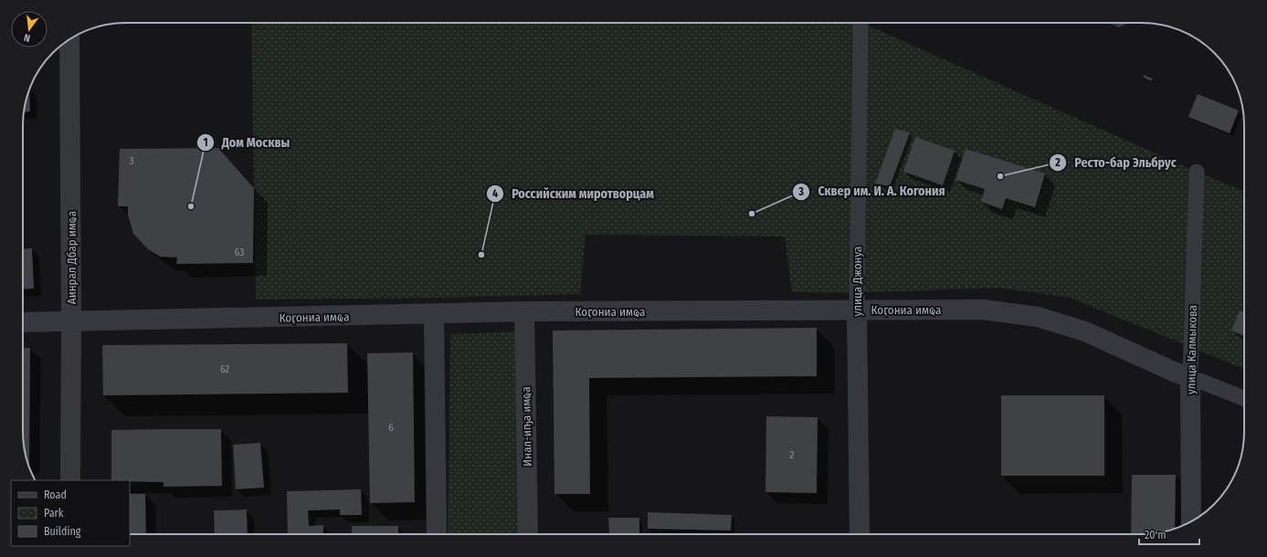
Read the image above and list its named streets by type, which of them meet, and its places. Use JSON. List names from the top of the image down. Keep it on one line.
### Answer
{"streets":{"street":["Аинрал Дбар имҩа","улица Джонуа","Коӷониа имҩа","улица Калмыкова","Инал-иҧа имҩа"]},"crossings":[["Аинрал Дбар имҩа","Коӷониа имҩа"],["улица Джонуа","Коӷониа имҩа"],["Коӷониа имҩа","улица Калмыкова"],["Коӷониа имҩа","Инал-иҧа имҩа"]],"places":["Ресто-бар Эльбрус","Дом Москвы","Сквер им. И. А. Когония","Российским миротворцам"],"house_numbers":["3","63","62","6","2"],"legend":["Road","Park","Building"],"scale_bar":"20 m","north":"bottom"}
